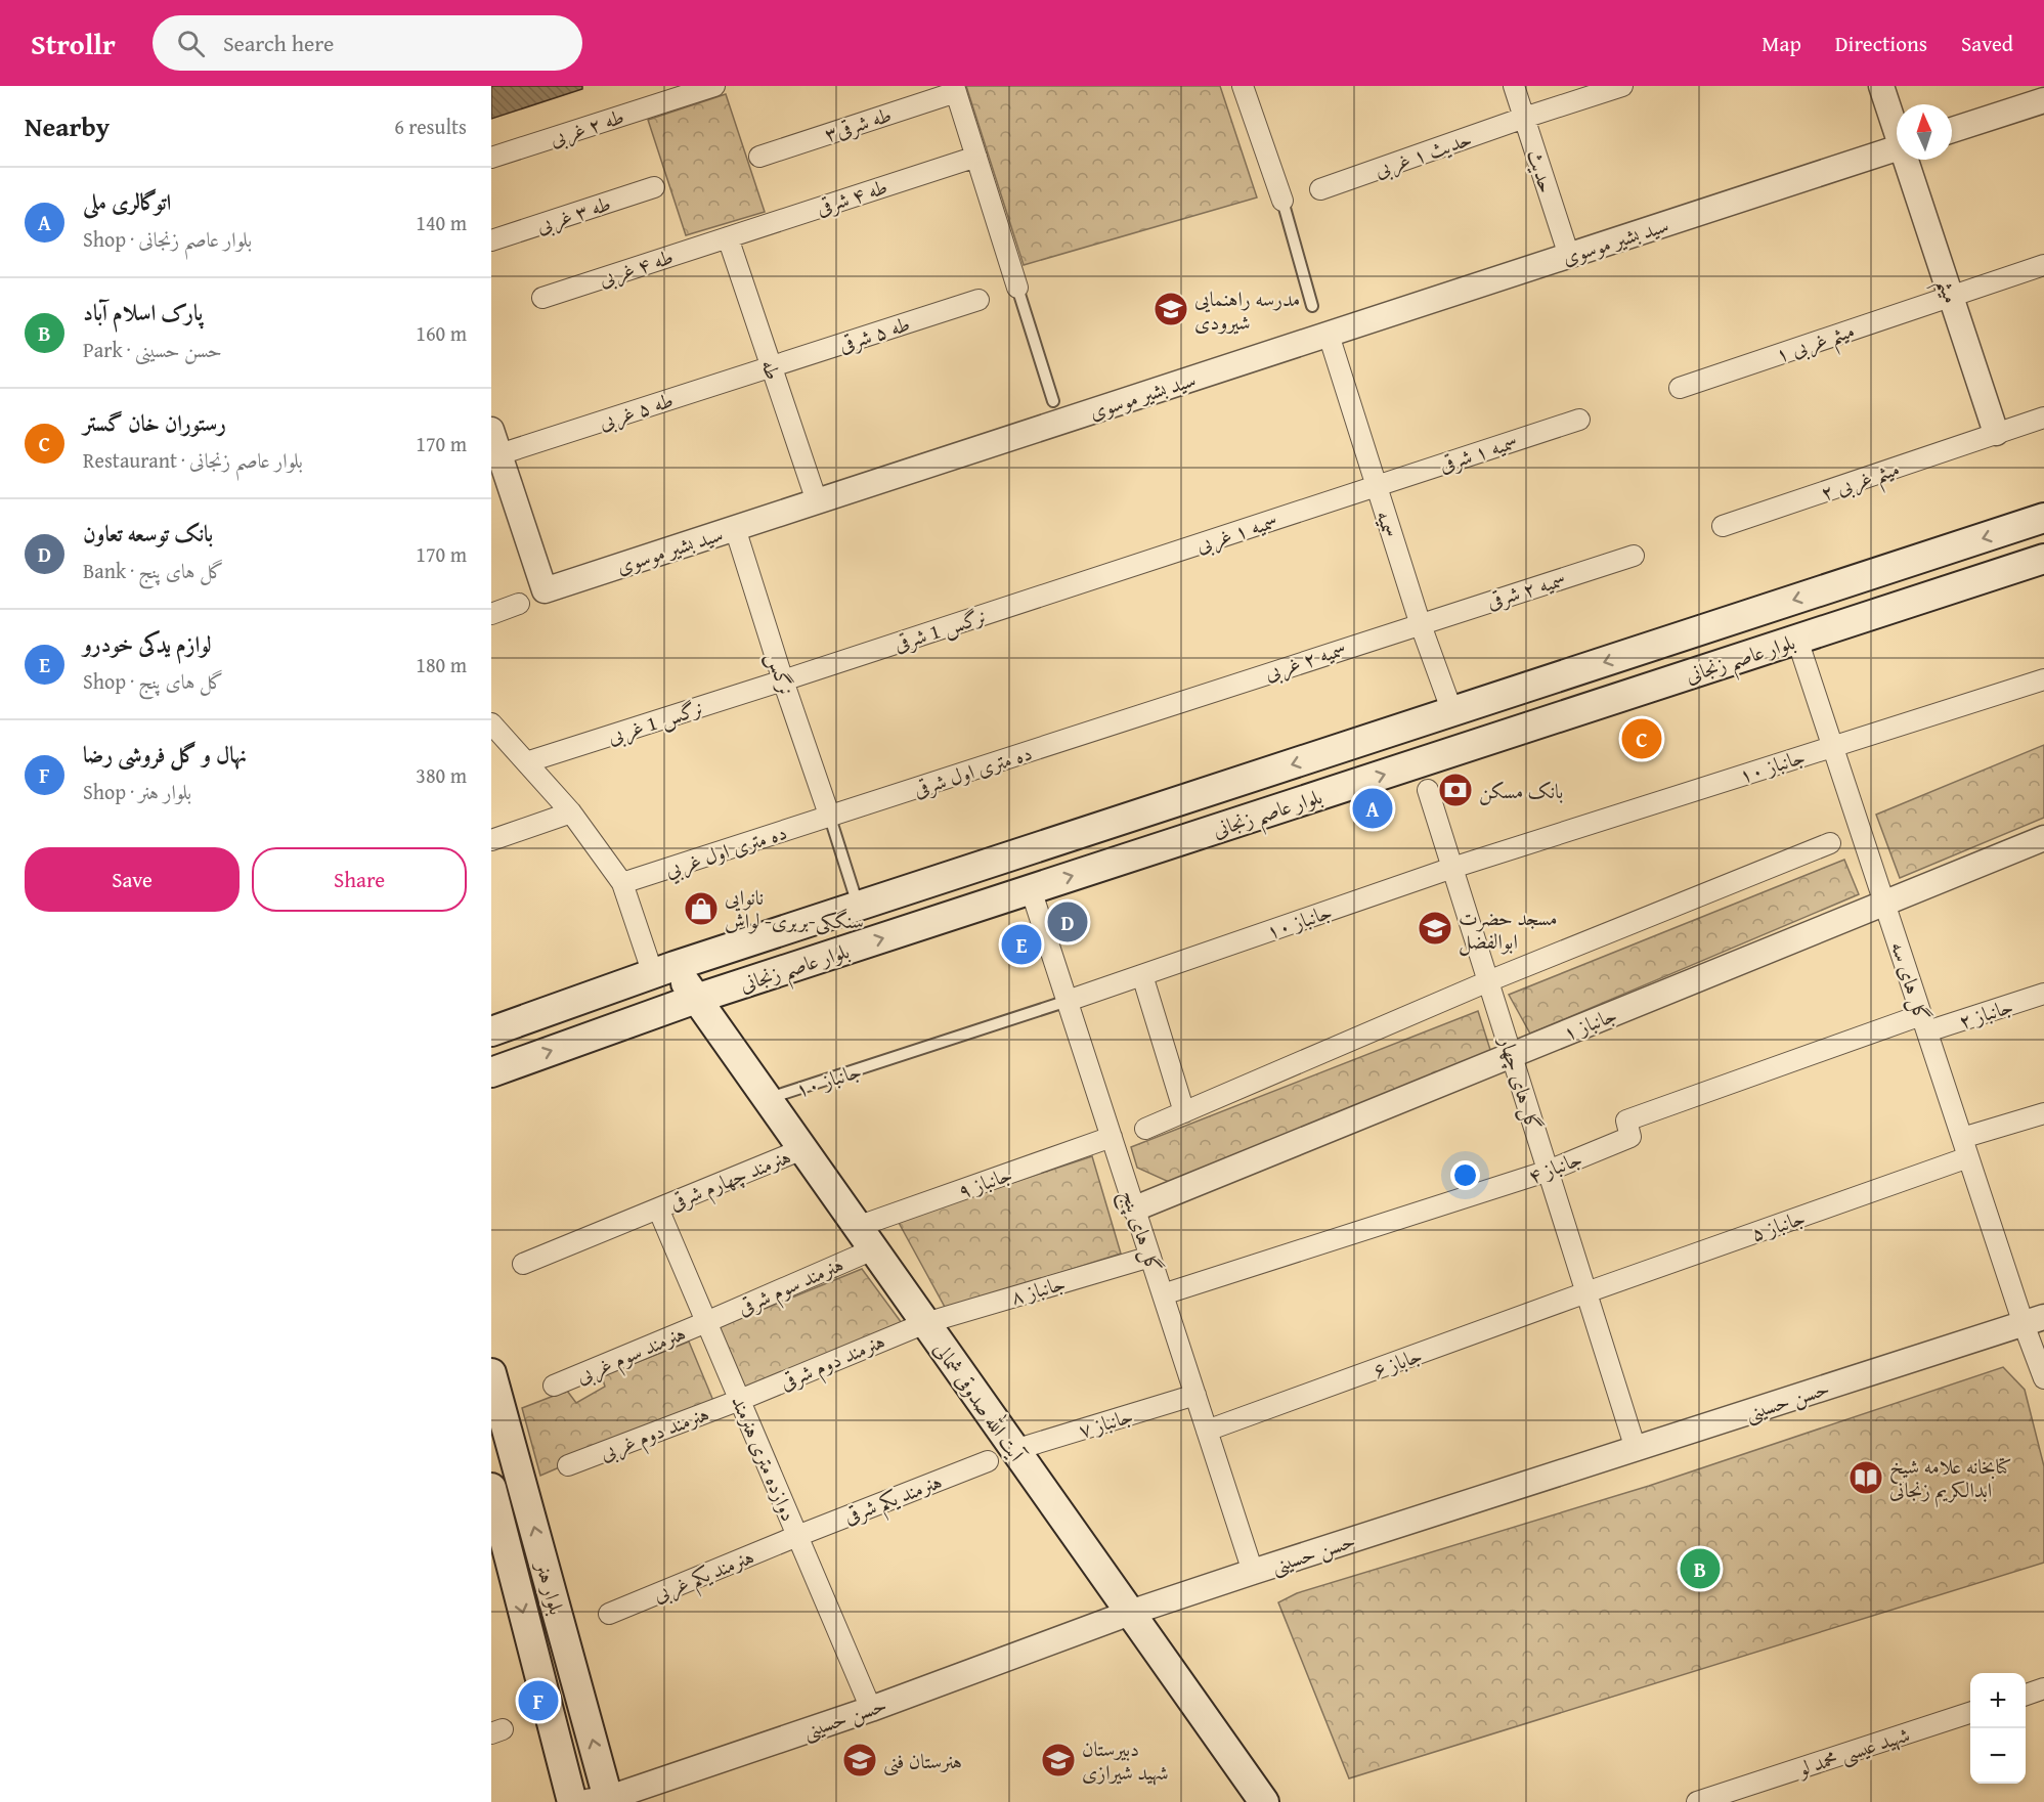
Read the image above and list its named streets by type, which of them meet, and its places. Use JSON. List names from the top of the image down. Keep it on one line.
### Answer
{"streets":{"main road":["بلوار عاصم زنجانی","آیت الله صدوقی شمالی","بلوار هنر"],"street":["طه شرقی۳","طه ۲ غربی","حدیث ۱ غربی","حدیث","طه ۴ شرقی","طه ۳ غربی","سید بشیر موسوی","طه ۴ غربی","میثم","طه ۵ شرقی","میثم غربی ۱","طه","طه ۵ غربی","سمیه ۱ شرقی","میثم غربی ۲","سمیه","سمیه ۱ غربی","سمیه ۲ شرقی","نرگس 1 شرقی","سمیه ۲ غربی","نرگس","نرگس 1 غربی","جانباز ۱۰","ده متری اول شرقی","ده متری اول غربي","گل های سه","جانباز ۲","جانباز ۱","گل های چهار","جانباز ۴","هنرمند چهارم شرقی","جانباز ۹","جانباز ۵","گل های پنج","هنرمند سوم شرقی","جانباز ۸","هنرمند سوم غربی","هنرمند دوم شرقی","جاباز ۶","حسن حسینی","جانباز ۷","هنرمند دوم غربی","دوازده متری هنرمند","هنرمند یکم شرقی","هنرمند یکم غربی","شهید عیسی محمد لو"]},"crossings":[["حدیث ۱ غربی","حدیث"],["حدیث","سید بشیر موسوی"],["طه ۴ شرقی","طه ۴ غربی"],["طه ۴ شرقی","طه"],["سید بشیر موسوی","طه"],["سید بشیر موسوی","طه ۵ غربی"],["سید بشیر موسوی","سمیه"],["سید بشیر موسوی","نرگس"],["طه ۴ غربی","طه"],["میثم","میثم غربی ۱"],["میثم","میثم غربی ۲"],["طه ۵ شرقی","طه"],["طه ۵ شرقی","طه ۵ غربی"],["طه","طه ۵ غربی"],["سمیه ۱ شرقی","سمیه"],["سمیه ۱ شرقی","سمیه ۱ غربی"],["سمیه","سمیه ۱ غربی"],["سمیه","سمیه ۲ شرقی"],["سمیه","بلوار عاصم زنجانی"],["سمیه","سمیه ۲ غربی"],["سمیه ۱ غربی","نرگس 1 شرقی"],["سمیه ۲ شرقی","سمیه ۲ غربی"],["نرگس 1 شرقی","نرگس"],["نرگس 1 شرقی","نرگس 1 غربی"],["بلوار عاصم زنجانی","گل های سه"],["بلوار عاصم زنجانی","گل های پنج"],["بلوار عاصم زنجانی","آیت الله صدوقی شمالی"],["سمیه ۲ غربی","ده متری اول شرقی"],["نرگس","نرگس 1 غربی"],["نرگس","ده متری اول شرقی"],["نرگس","ده متری اول غربي"],["جانباز ۱۰","گل های سه"],["جانباز ۱۰","گل های چهار"],["جانباز ۱۰","گل های پنج"],["جانباز ۱۰","آیت الله صدوقی شمالی"],["ده متری اول شرقی","ده متری اول غربي"],["گل های سه","جانباز ۲"],["گل های سه","جانباز ۱"],["گل های سه","جانباز ۴"],["گل های سه","جانباز ۵"],["گل های سه","حسن حسینی"],["جانباز ۲","جانباز ۴"],["جانباز ۱","گل های چهار"],["جانباز ۱","گل های پنج"],["گل های چهار","جانباز ۴"],["گل های چهار","جانباز ۵"],["گل های چهار","جاباز ۶"],["گل های چهار","حسن حسینی"],["جانباز ۴","گل های پنج"],["هنرمند چهارم شرقی","آیت الله صدوقی شمالی"],["هنرمند چهارم شرقی","دوازده متری هنرمند"],["جانباز ۹","گل های پنج"],["جانباز ۹","هنرمند سوم شرقی"],["جانباز ۹","آیت الله صدوقی شمالی"],["جانباز ۵","جاباز ۶"],["گل های پنج","جانباز ۸"],["گل های پنج","جاباز ۶"],["گل های پنج","حسن حسینی"],["گل های پنج","جانباز ۷"],["هنرمند سوم شرقی","هنرمند سوم غربی"],["هنرمند سوم شرقی","آیت الله صدوقی شمالی"],["هنرمند سوم شرقی","دوازده متری هنرمند"],["جانباز ۸","هنرمند دوم شرقی"],["جانباز ۸","آیت الله صدوقی شمالی"],["هنرمند سوم غربی","دوازده متری هنرمند"],["هنرمند دوم شرقی","آیت الله صدوقی شمالی"],["هنرمند دوم شرقی","هنرمند دوم غربی"],["هنرمند دوم شرقی","دوازده متری هنرمند"],["حسن حسینی","آیت الله صدوقی شمالی"],["حسن حسینی","دوازده متری هنرمند"],["حسن حسینی","بلوار هنر"],["آیت الله صدوقی شمالی","جانباز ۷"],["هنرمند دوم غربی","دوازده متری هنرمند"],["دوازده متری هنرمند","هنرمند یکم شرقی"],["دوازده متری هنرمند","هنرمند یکم غربی"],["هنرمند یکم شرقی","هنرمند یکم غربی"]],"places":{"school or university":["مدرسه راهنمایی شیرودی","مسجد حضرت ابوالفضل","هنرستان فنی","دبیرستان شهید شیرازی"],"bank":["بانک مسکن"],"shop":["نانوایی سنگکی-بربری- لواش"],"library":["کتابخانه علامه شیخ ابدالکریم زنجانی"]},"north":"top","page":{"header":"Strollr","search":"Search here","nav":["Map","Directions","Saved"],"heading":["Nearby","6 results"],"list":[{"mark":"A","name":"اتوگالری ملی","note":"Shop · بلوار عاصم زنجانی","value":"140 m"},{"mark":"B","name":"پارک اسلام آباد","note":"Park · حسن حسینی","value":"160 m"},{"mark":"C","name":"رستوران خان گستر","note":"Restaurant · بلوار عاصم زنجانی","value":"170 m"},{"mark":"D","name":"بانک توسعه تعاون","note":"Bank · گل های پنج","value":"170 m"},{"mark":"E","name":"لوازم یدکی خودرو","note":"Shop · گل های پنج","value":"180 m"},{"mark":"F","name":"نهال و گل فروشی رضا","note":"Shop · بلوار هنر","value":"380 m"}],"pins":["C","A","D","E","B","F"],"buttons":["Save","Share"],"map_buttons":["+","−"]}}
